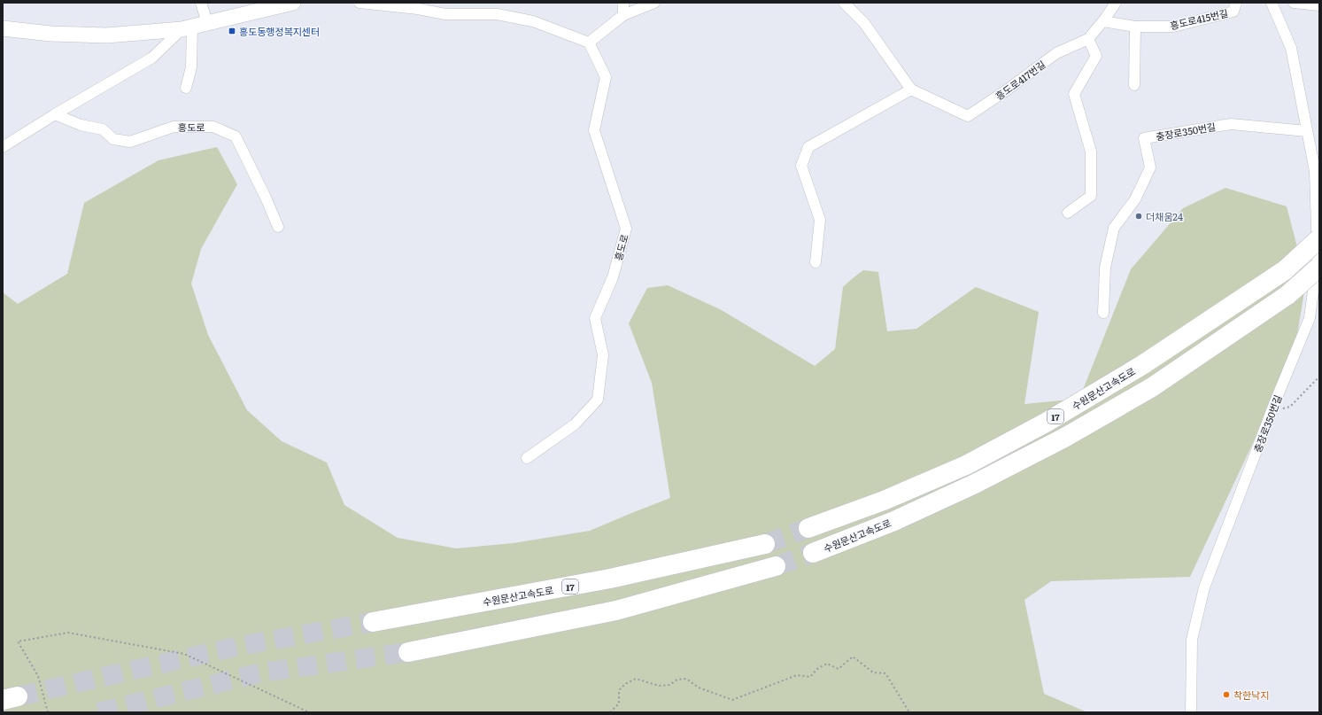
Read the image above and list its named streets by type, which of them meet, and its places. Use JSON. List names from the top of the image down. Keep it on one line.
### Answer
{"streets":{"highway":["수원문산고속도로","17"],"street":["흥도로415번길","흥도로417번길","흥도로","충장로350번길"]},"crossings":[["흥도로415번길","흥도로417번길"]],"places":{"transit":["흥도동행정복지센터"],"other":["더채움24","착한낙지"]}}
